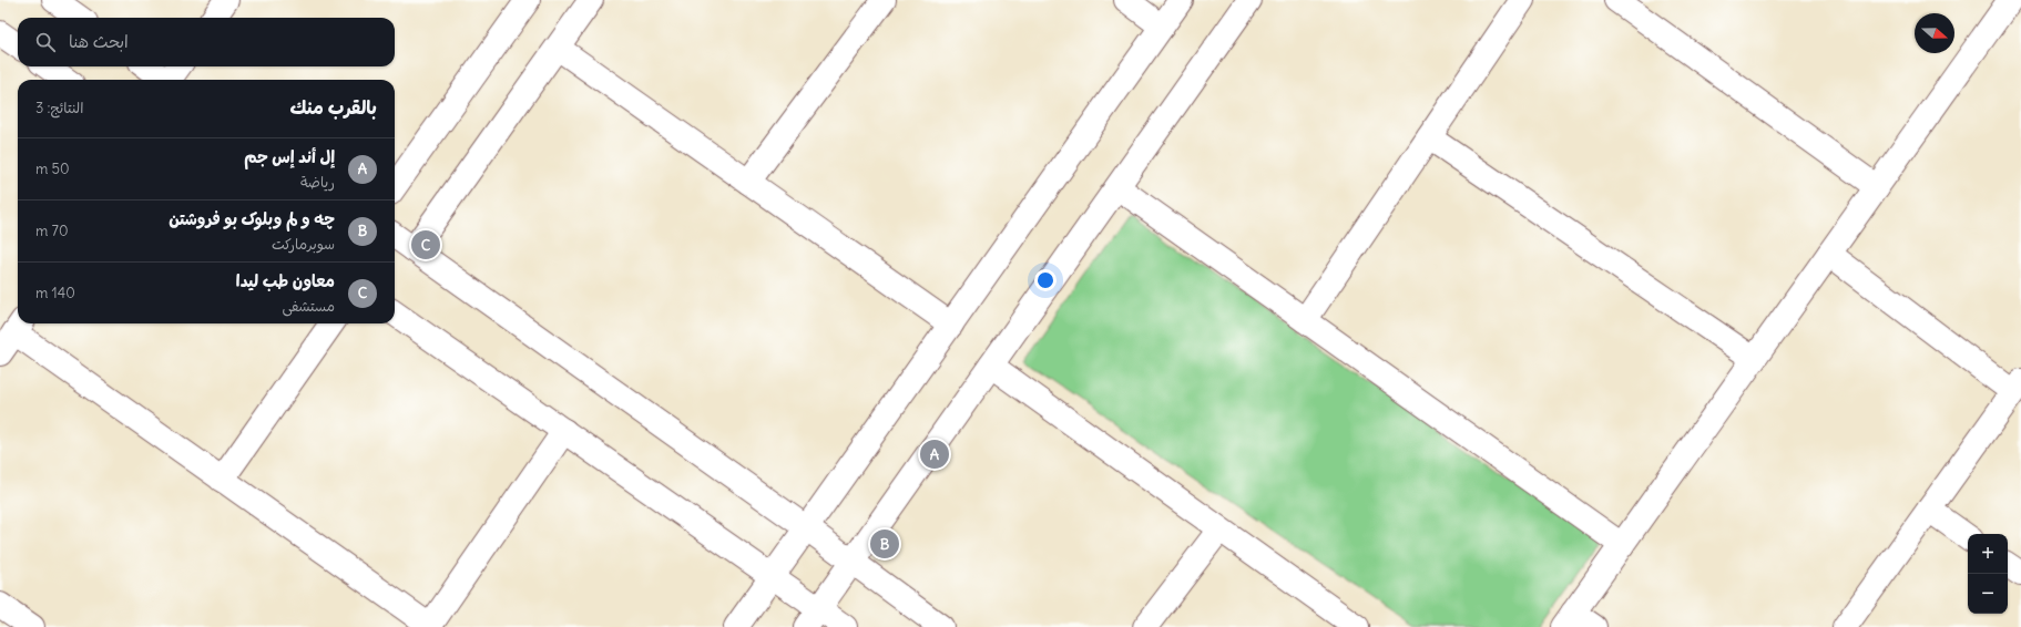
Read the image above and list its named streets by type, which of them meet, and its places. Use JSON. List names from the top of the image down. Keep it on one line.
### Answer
{"north":"right","page":{"search":"ابحث هنا","heading":["بالقرب منك","النتائج: 3"],"list":[{"mark":"A","name":"إل أند إس جم","note":"رياضة","value":"50 m"},{"mark":"B","name":"چه و لم وبلوک بو فروشتن","note":"سوبرماركت","value":"70 m"},{"mark":"C","name":"معاون طب لیدا","note":"مستشفى","value":"140 m"}],"pins":["C","A","B"],"map_buttons":["+","−"]}}
